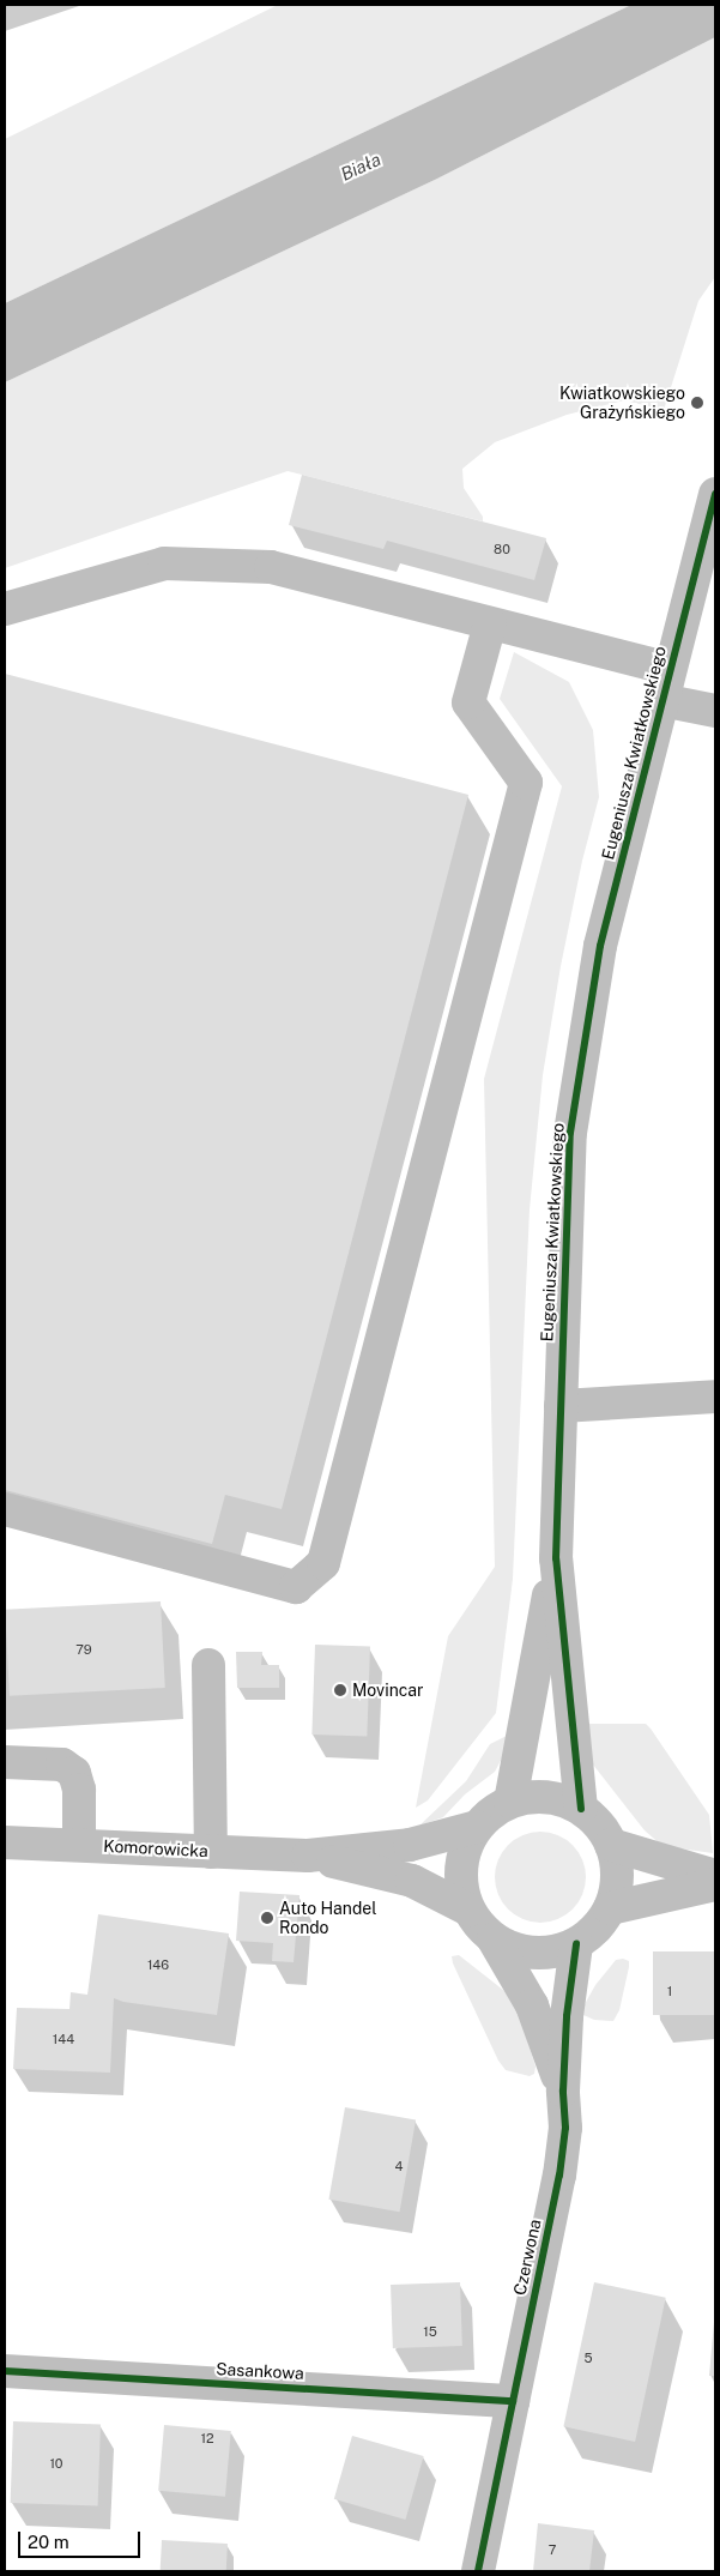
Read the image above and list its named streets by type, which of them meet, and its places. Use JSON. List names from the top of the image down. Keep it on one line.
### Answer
{"streets":{"street":["Eugeniusza Kwiatkowskiego","Komorowicka","Czerwona","Sasankowa"]},"crossings":[["Eugeniusza Kwiatkowskiego","Komorowicka"],["Eugeniusza Kwiatkowskiego","Czerwona"],["Komorowicka","Czerwona"],["Czerwona","Sasankowa"]],"water":["Biała"],"places":["Kwiatkowskiego Grażyńskiego","Movincar","Auto Handel Rondo"],"house_numbers":["80","79","146","1","144","4","15","5","12","10","7"],"scale_bar":"20 m"}
